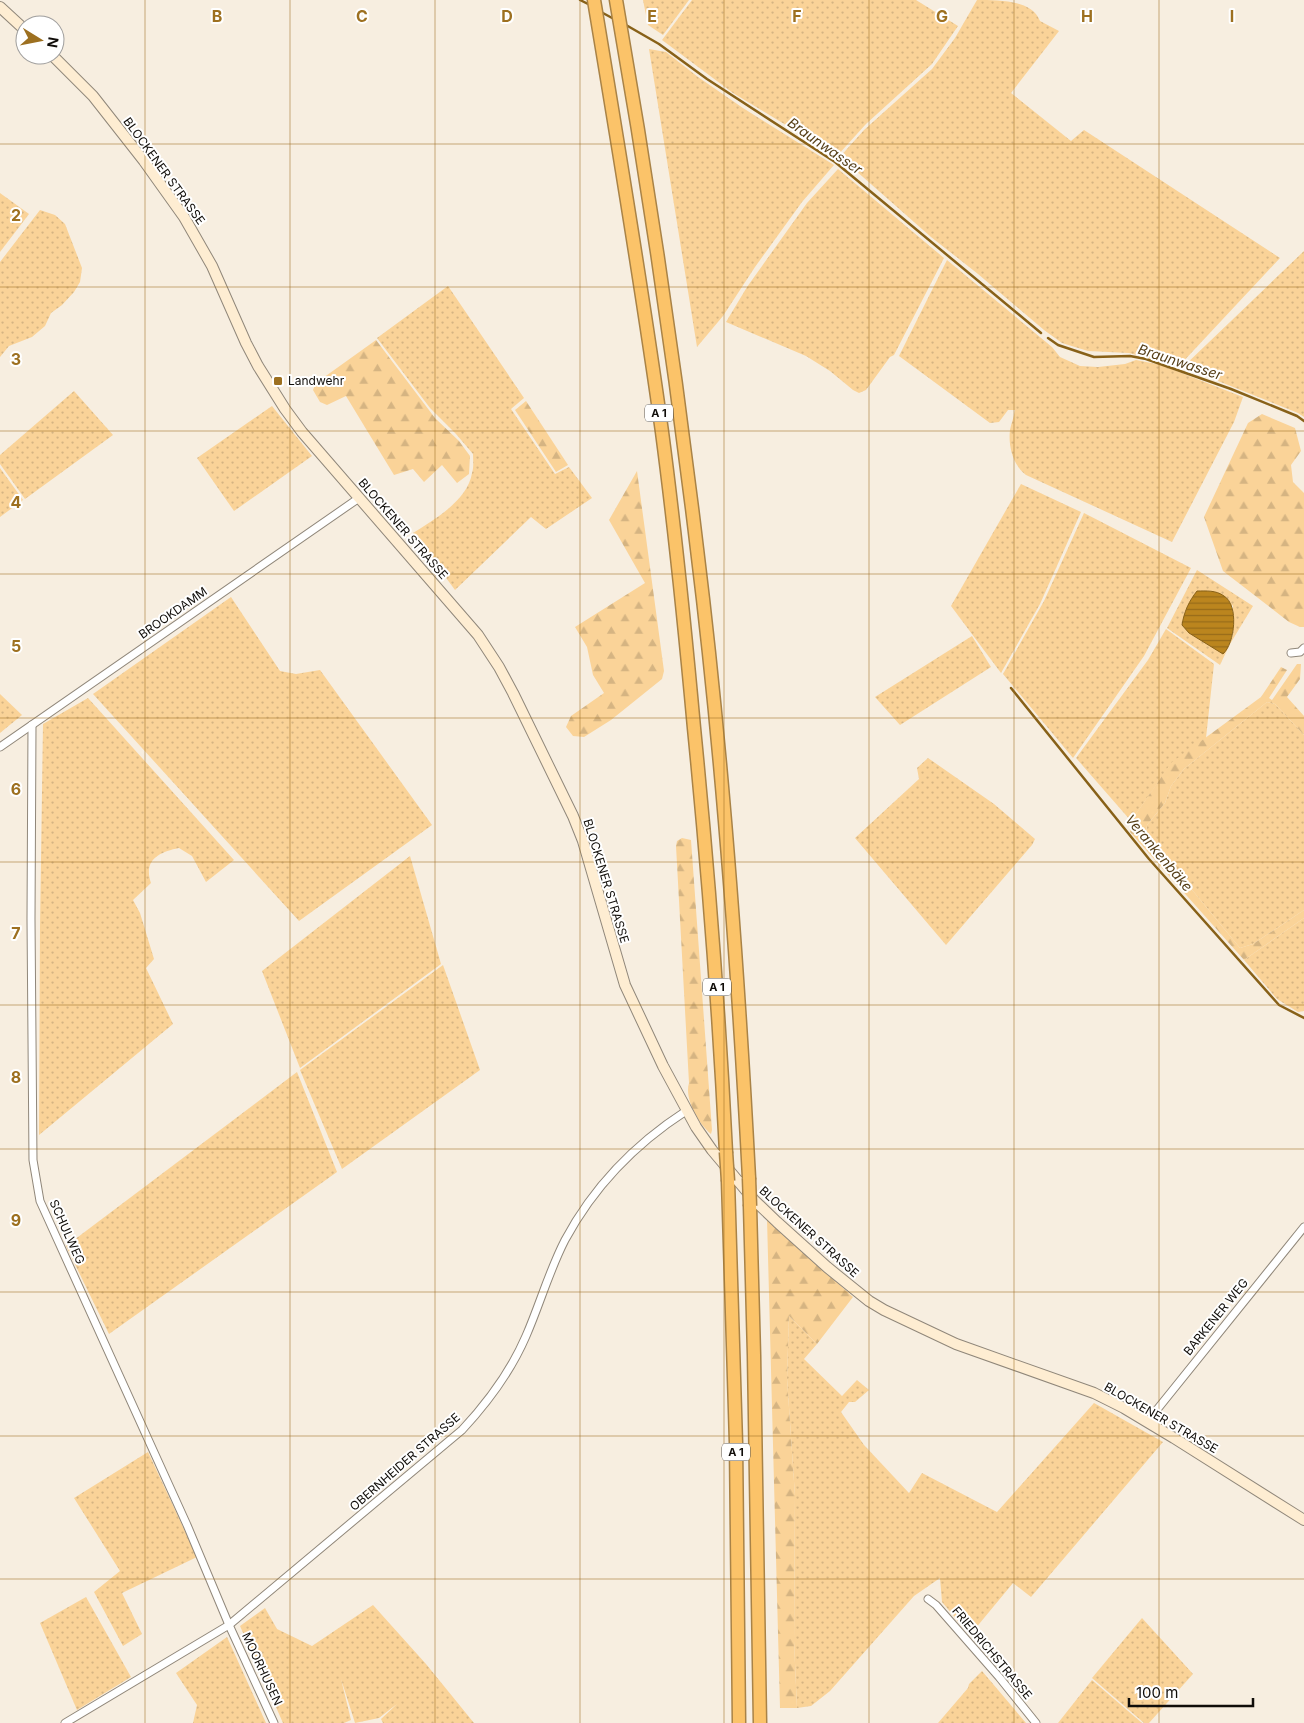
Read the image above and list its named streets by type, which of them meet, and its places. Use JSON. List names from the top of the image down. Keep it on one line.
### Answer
{"streets":{"highway":["A 1"],"street":["BLOCKENER STRASSE","BROOKDAMM","SCHULWEG","BARKENER WEG","OBERNHEIDER STRASSE","FRIEDRICHSTRASSE","MOORHUSEN"]},"crossings":[["BLOCKENER STRASSE","BROOKDAMM"],["BLOCKENER STRASSE","BARKENER WEG"],["BLOCKENER STRASSE","OBERNHEIDER STRASSE"],["BROOKDAMM","SCHULWEG"],["SCHULWEG","OBERNHEIDER STRASSE"],["SCHULWEG","MOORHUSEN"],["OBERNHEIDER STRASSE","MOORHUSEN"]],"water":["Braunwasser","Verankenbäke"],"places":{"transit":["Landwehr"]},"scale_bar":"100 m","north":"right","grid":{"columns":["B","C","D","E","F","G","H","I"],"rows":["2","3","4","5","6","7","8","9"]}}
